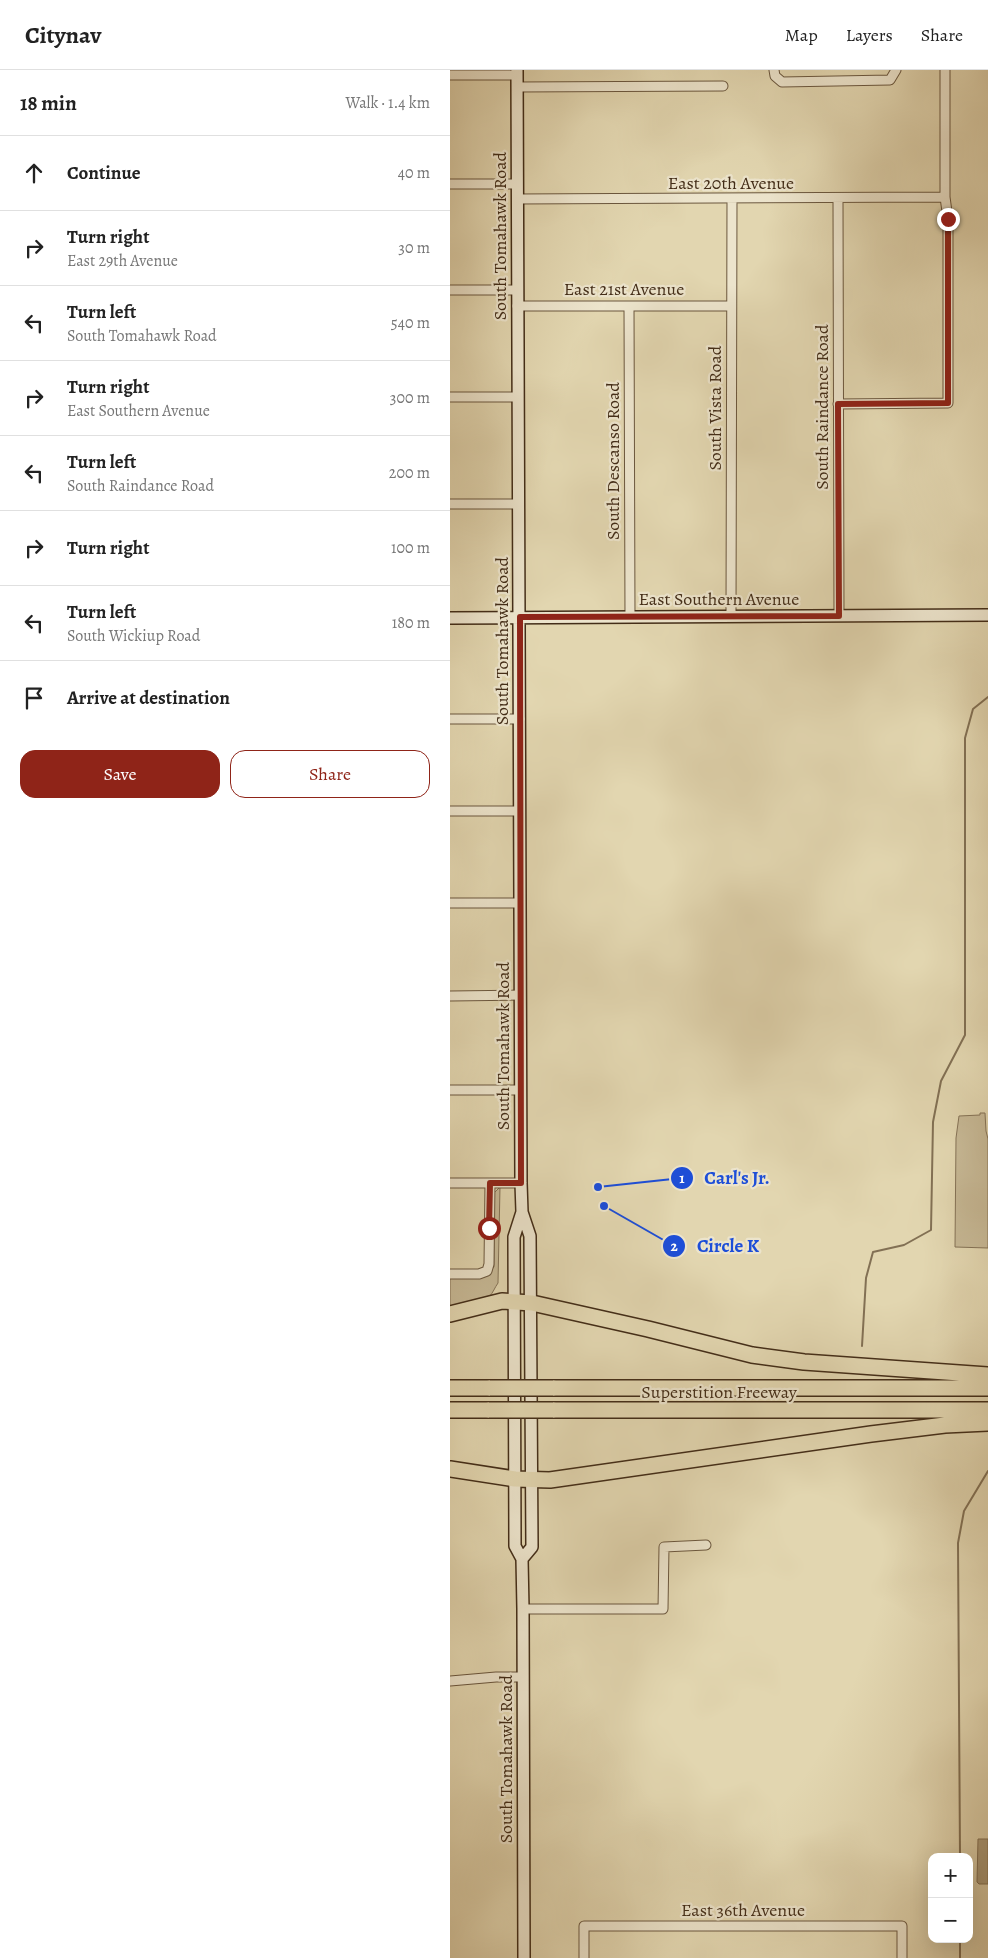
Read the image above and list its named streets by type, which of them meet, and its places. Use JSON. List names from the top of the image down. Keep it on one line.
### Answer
{"streets":{"highway":["Superstition Freeway"],"main road":["South Tomahawk Road","East Southern Avenue"],"street":["East 20th Avenue","East 21st Avenue","South Raindance Road","South Vista Road","South Descanso Road","East 36th Avenue"]},"crossings":[["East 20th Avenue","South Tomahawk Road"],["East 20th Avenue","South Raindance Road"],["East 20th Avenue","South Vista Road"],["South Tomahawk Road","East 21st Avenue"],["South Tomahawk Road","East Southern Avenue"],["East 21st Avenue","South Vista Road"],["East 21st Avenue","South Descanso Road"],["South Raindance Road","East Southern Avenue"],["South Vista Road","East Southern Avenue"],["South Descanso Road","East Southern Avenue"]],"places":["Carl's Jr.","Circle K"],"page":{"header":"Citynav","nav":["Map","Layers","Share"],"heading":["18 min","Walk · 1.4 km"],"list":[["Continue","40 m"],["Turn right","East 29th Avenue","30 m"],["Turn left","South Tomahawk Road","540 m"],["Turn right","East Southern Avenue","300 m"],["Turn left","South Raindance Road","200 m"],["Turn right","100 m"],["Turn left","South Wickiup Road","180 m"],"Arrive at destination"],"buttons":["Save","Share"],"map_buttons":["+","−"]}}
